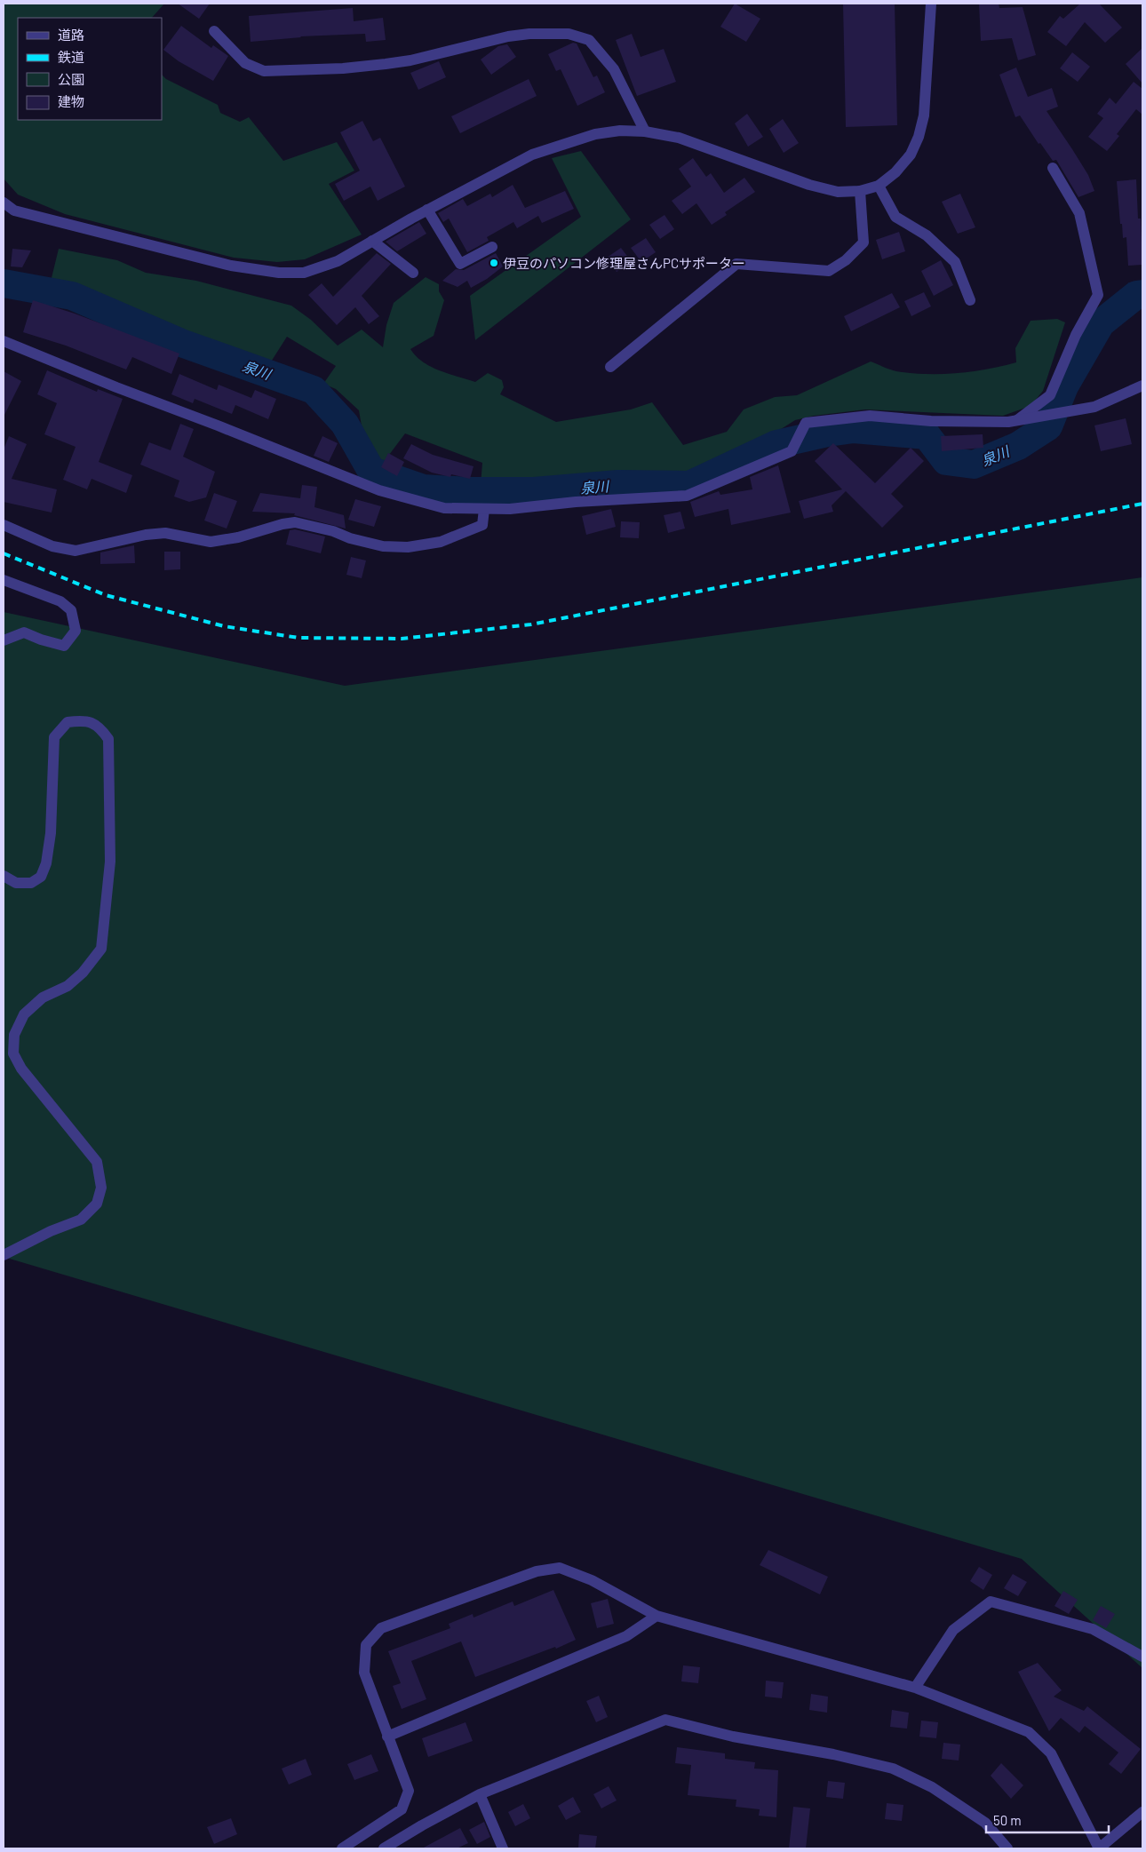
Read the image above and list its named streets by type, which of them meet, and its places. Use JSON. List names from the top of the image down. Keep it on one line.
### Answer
{"water":["泉川"],"places":["伊豆のパソコン修理屋さんPCサポーター"],"legend":["道路","鉄道","公園","建物"],"scale_bar":"50 m"}
